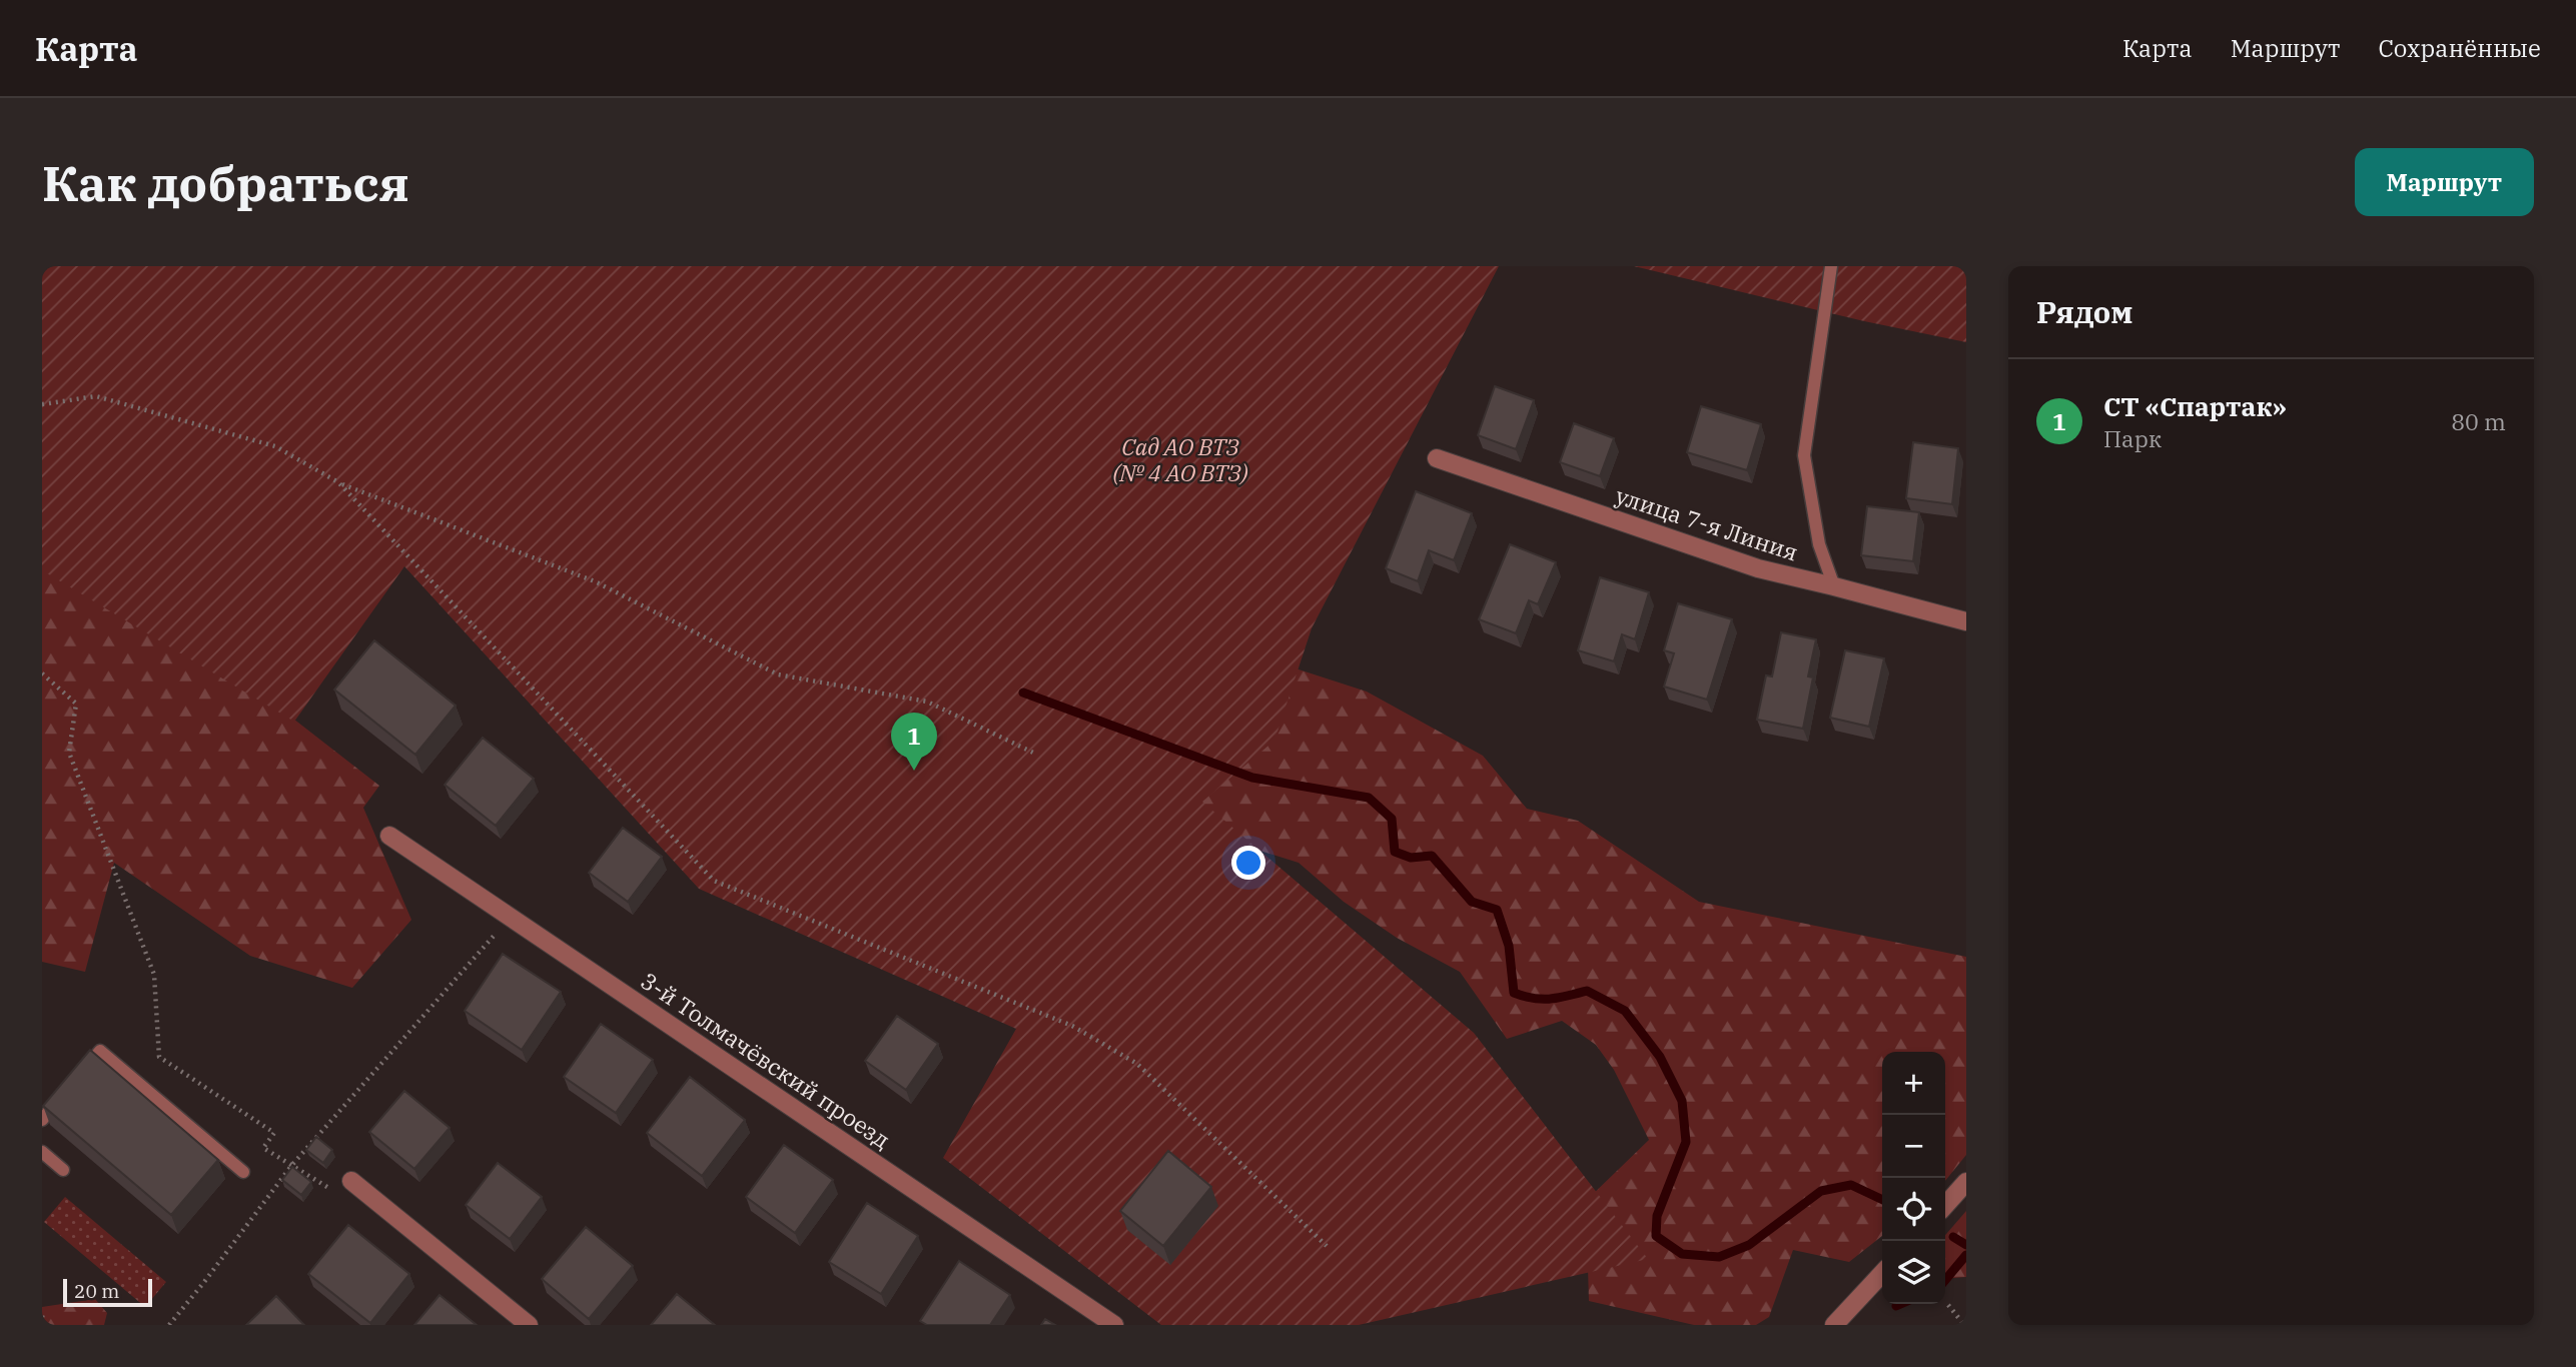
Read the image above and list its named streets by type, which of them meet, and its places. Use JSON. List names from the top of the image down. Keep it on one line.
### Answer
{"streets":{"street":["улица 7-я Линия","3-й Толмачёвский проезд"]},"parks":["Сад АО ВТЗ (№ 4 АО ВТЗ)"],"scale_bar":"20 m","page":{"header":"Карта","nav":["Карта","Маршрут","Сохранённые"],"buttons":"Маршрут","title":"Как добраться","heading":"Рядом","list":[{"mark":"1","name":"СТ «Спартак»","note":"Парк","value":"80 m"}],"pins":"1","map_buttons":["+","−"],"scale":"20 m"}}
